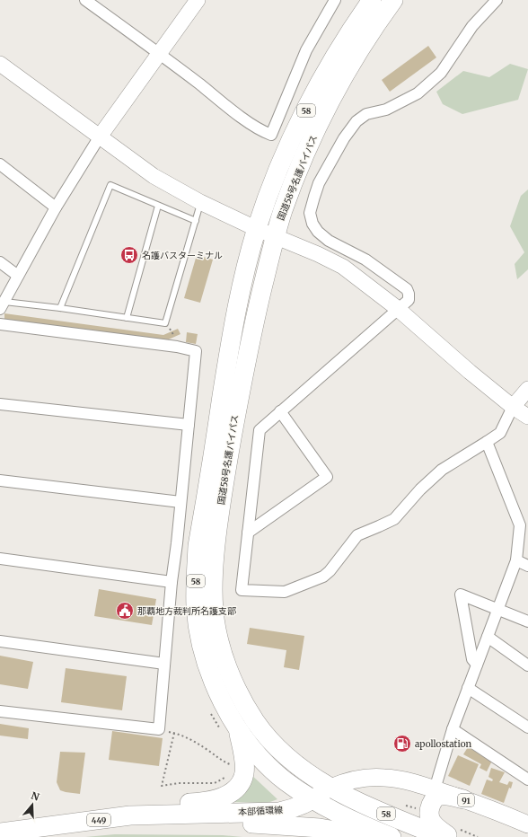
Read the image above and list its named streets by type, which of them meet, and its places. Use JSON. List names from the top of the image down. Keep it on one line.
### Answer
{"streets":{"highway":["58","国道58号名護バイパス","本部循環線","449"],"main road":["91"]},"crossings":[["国道58号名護バイパス","本部循環線"]],"places":{"bus stop":["名護バスターミナル"],"public building":["那覇地方裁判所名護支部"],"fuel station":["apollostation"]},"north":"top"}
